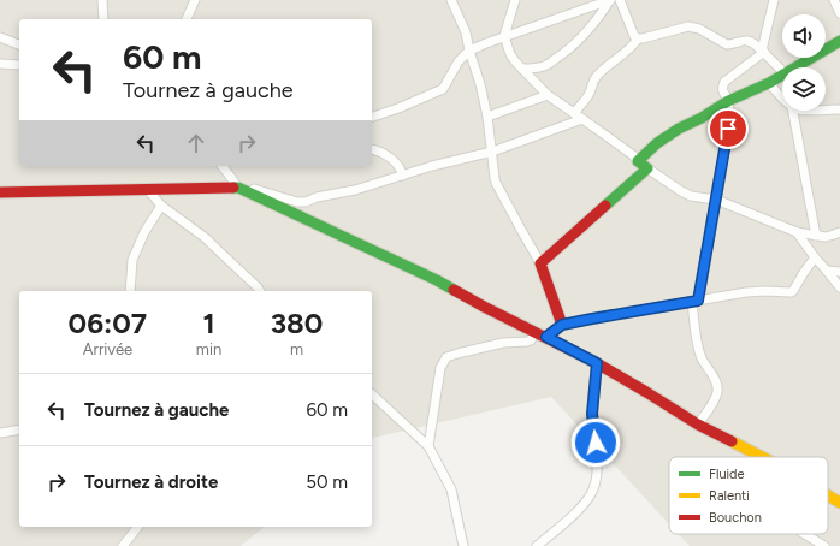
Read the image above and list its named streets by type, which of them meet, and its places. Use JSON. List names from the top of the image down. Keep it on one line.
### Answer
{"legend":["Fluide","Ralenti","Bouchon"],"page":{"turn":["60 m","Tournez à gauche"],"eta":["06:07","Arrivée","1","min","380","m"],"list":[{"name":"Tournez à gauche","value":"60 m"},{"name":"Tournez à droite","value":"50 m"}]}}
